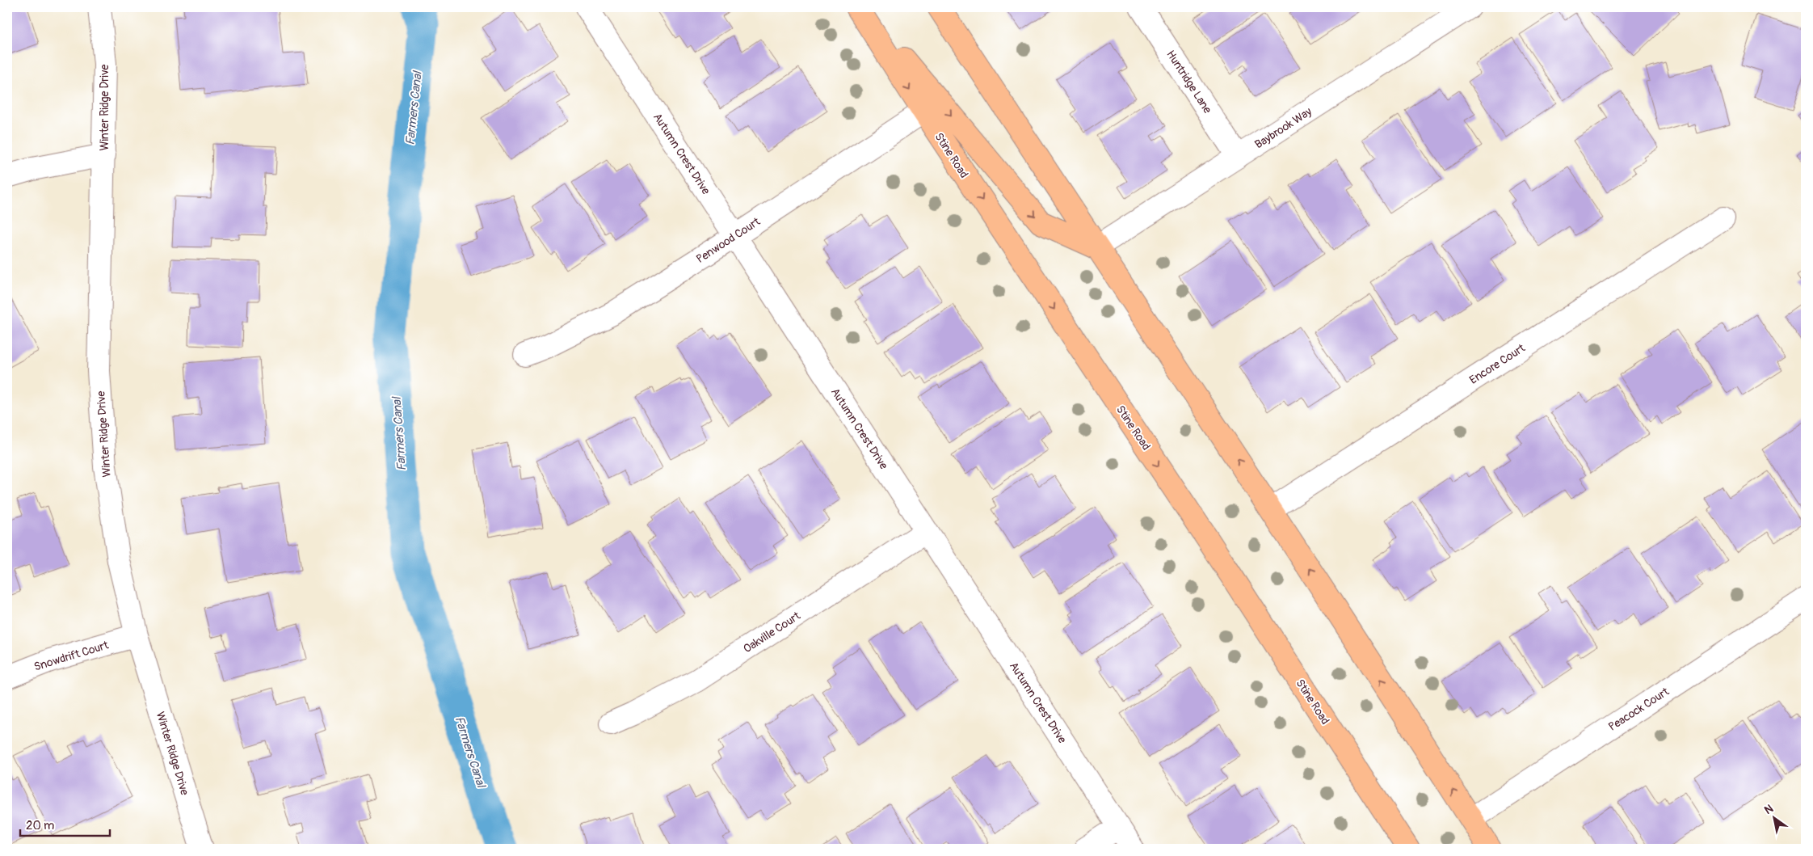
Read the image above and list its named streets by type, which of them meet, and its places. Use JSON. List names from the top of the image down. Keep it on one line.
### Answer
{"streets":{"main road":["Stine Road"],"street":["Huntridge Lane","Winter Ridge Drive","Baybrook Way","Autumn Crest Drive","Penwood Court","Encore Court","Oakville Court","Snowdrift Court","Peacock Court"]},"crossings":[["Huntridge Lane","Baybrook Way"],["Winter Ridge Drive","Snowdrift Court"],["Autumn Crest Drive","Penwood Court"],["Autumn Crest Drive","Oakville Court"],["Stine Road","Penwood Court"]],"water":["Farmers Canal"],"scale_bar":"20 m","north":"top left"}
